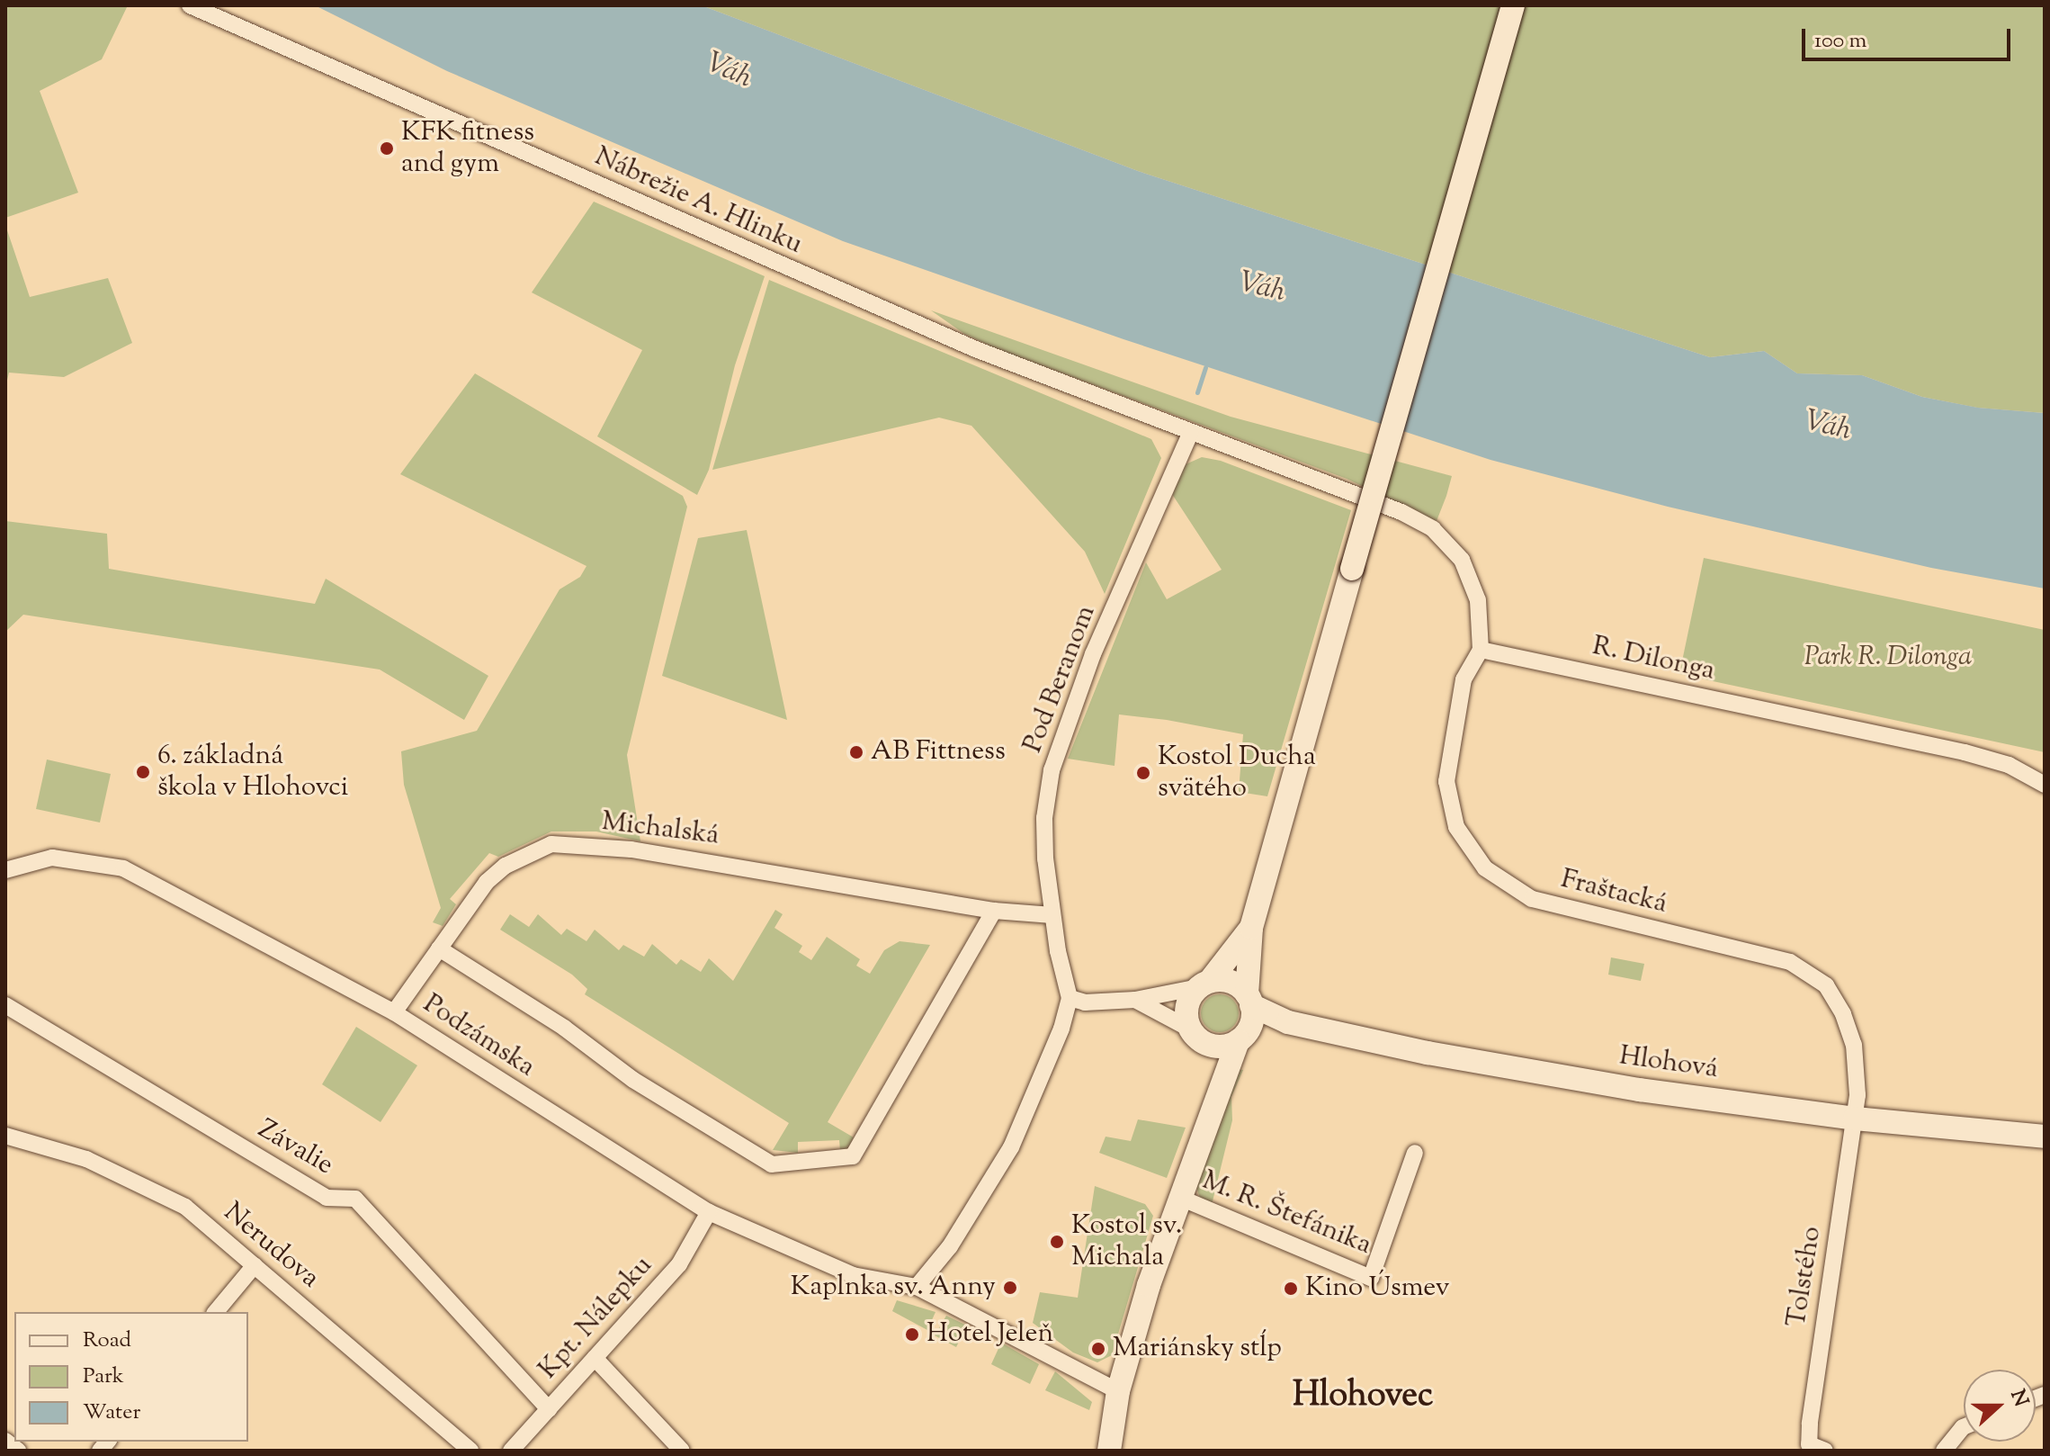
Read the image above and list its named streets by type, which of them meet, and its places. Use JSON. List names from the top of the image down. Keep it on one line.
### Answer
{"streets":{"main road":["Hlohová"],"street":["Nábrežie A. Hlinku","R. Dilonga","Pod Beranom","Michalská","Fraštacká","Podzámska","Závalie","M. R. Štefánika","Nerudova","Tolstého","Kpt. Nálepku"]},"crossings":[["Nábrežie A. Hlinku","R. Dilonga"],["Nábrežie A. Hlinku","Pod Beranom"],["Nábrežie A. Hlinku","Fraštacká"],["R. Dilonga","Fraštacká"],["Pod Beranom","Michalská"],["Michalská","Podzámska"],["Fraštacká","Hlohová"],["Fraštacká","Tolstého"],["Podzámska","Kpt. Nálepku"],["Hlohová","Tolstého"],["Závalie","Kpt. Nálepku"]],"districts":["Hlohovec"],"water":["Váh"],"parks":["Park R. Dilonga"],"places":["KFK fitness and gym","AB Fittness","6. základná škola v Hlohovci","Kostol Ducha svätého","Kostol sv. Michala","Kaplnka sv. Anny","Kino Úsmev","Hotel Jeleň","Mariánsky stĺp"],"legend":["Road","Park","Water"],"scale_bar":"100 m","north":"right"}
